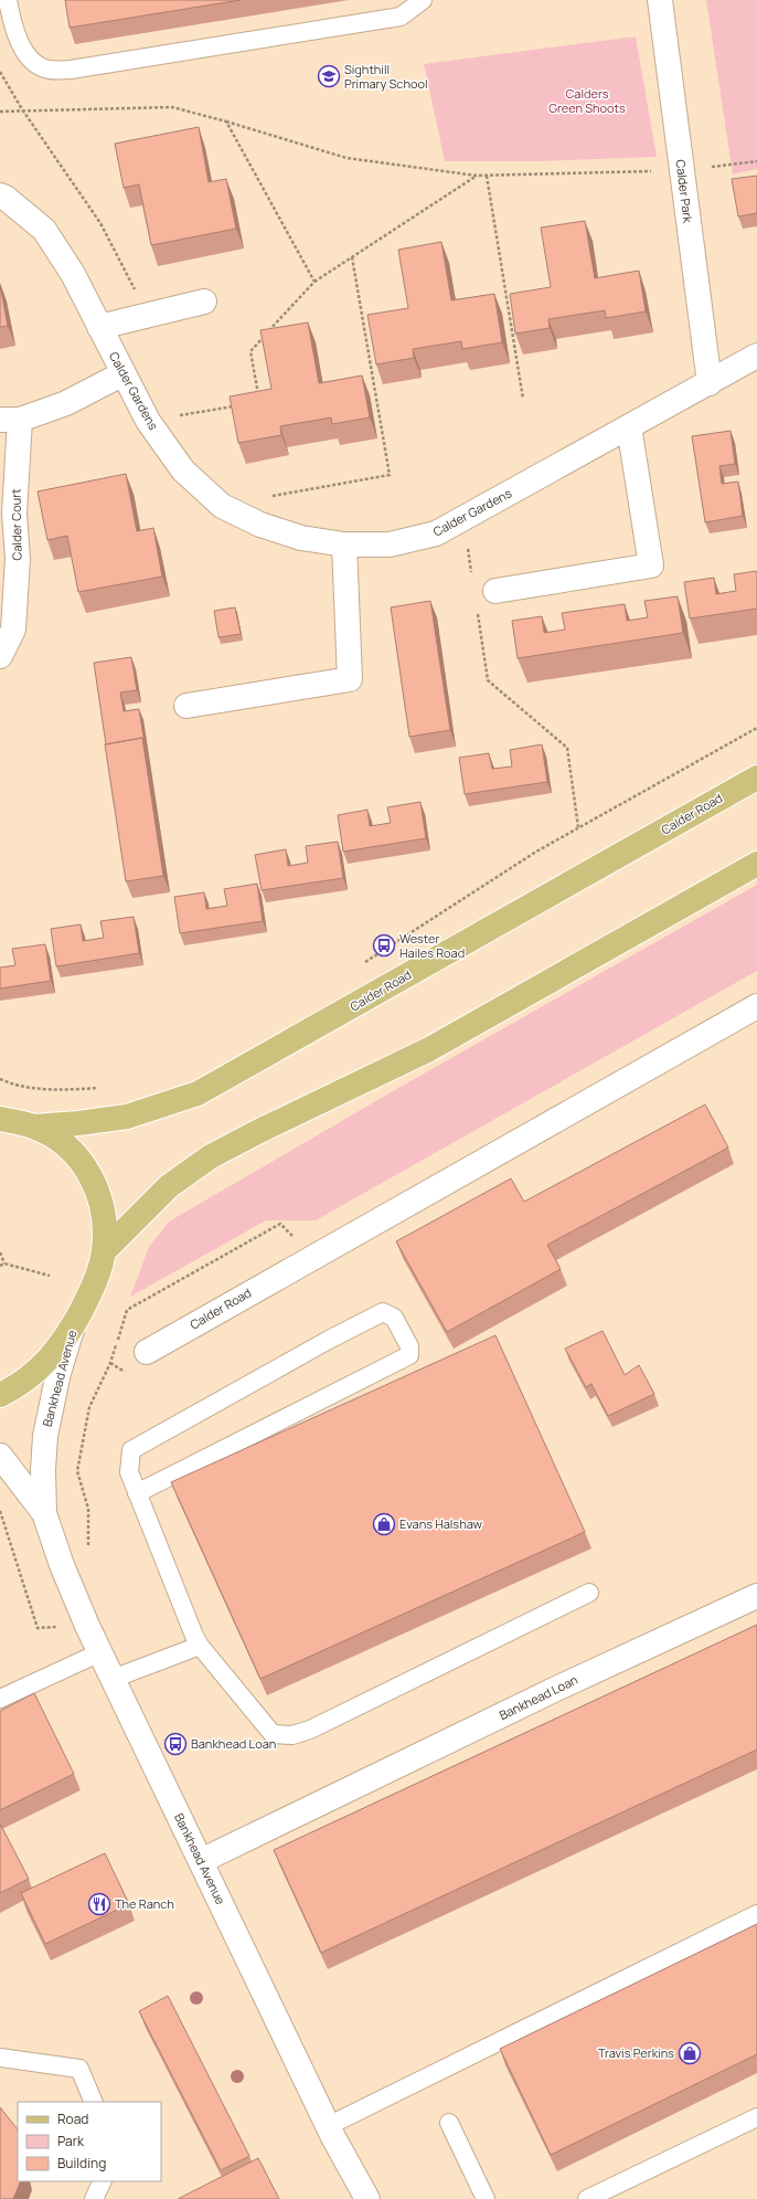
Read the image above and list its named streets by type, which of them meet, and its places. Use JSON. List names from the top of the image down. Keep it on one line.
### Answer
{"streets":{"main road":["Calder Road"],"street":["Calder Park","Calder Gardens","Calder Court","Bankhead Avenue","Bankhead Loan"]},"crossings":[["Calder Park","Calder Gardens"],["Calder Gardens","Calder Court"],["Bankhead Avenue","Bankhead Loan"]],"parks":["Calders Green Shoots"],"places":{"school or university":["Sighthill Primary School"],"bus stop":["Wester Hailes Road","Bankhead Loan"],"shop":["Evans Halshaw","Travis Perkins"],"restaurant":["The Ranch"]},"legend":["Road","Park","Building"]}
